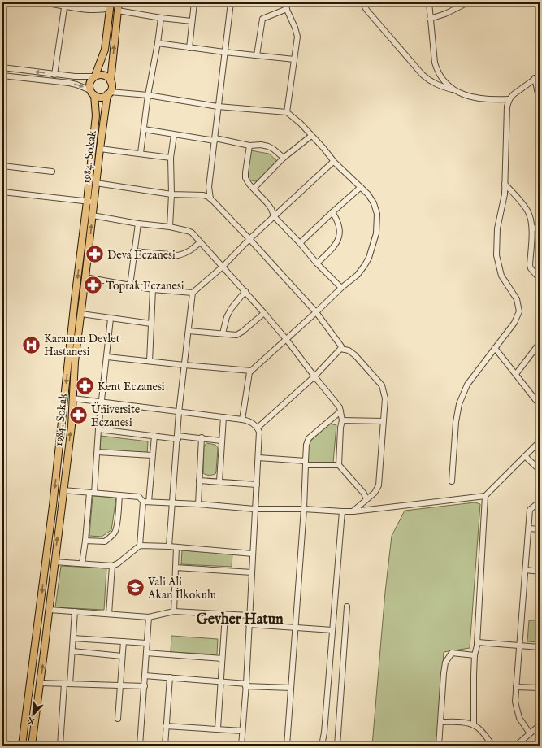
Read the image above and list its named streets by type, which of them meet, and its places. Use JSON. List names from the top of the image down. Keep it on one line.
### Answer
{"streets":{"main road":["1984. Sokak"]},"districts":["Gevher Hatun"],"places":{"pharmacy":["Deva Eczanesi","Toprak Eczanesi","Kent Eczanesi","Üniversite Eczanesi"],"hospital":["Karaman Devlet Hastanesi"],"school or university":["Vali Ali Akan İlkokulu"]},"north":"bottom"}
